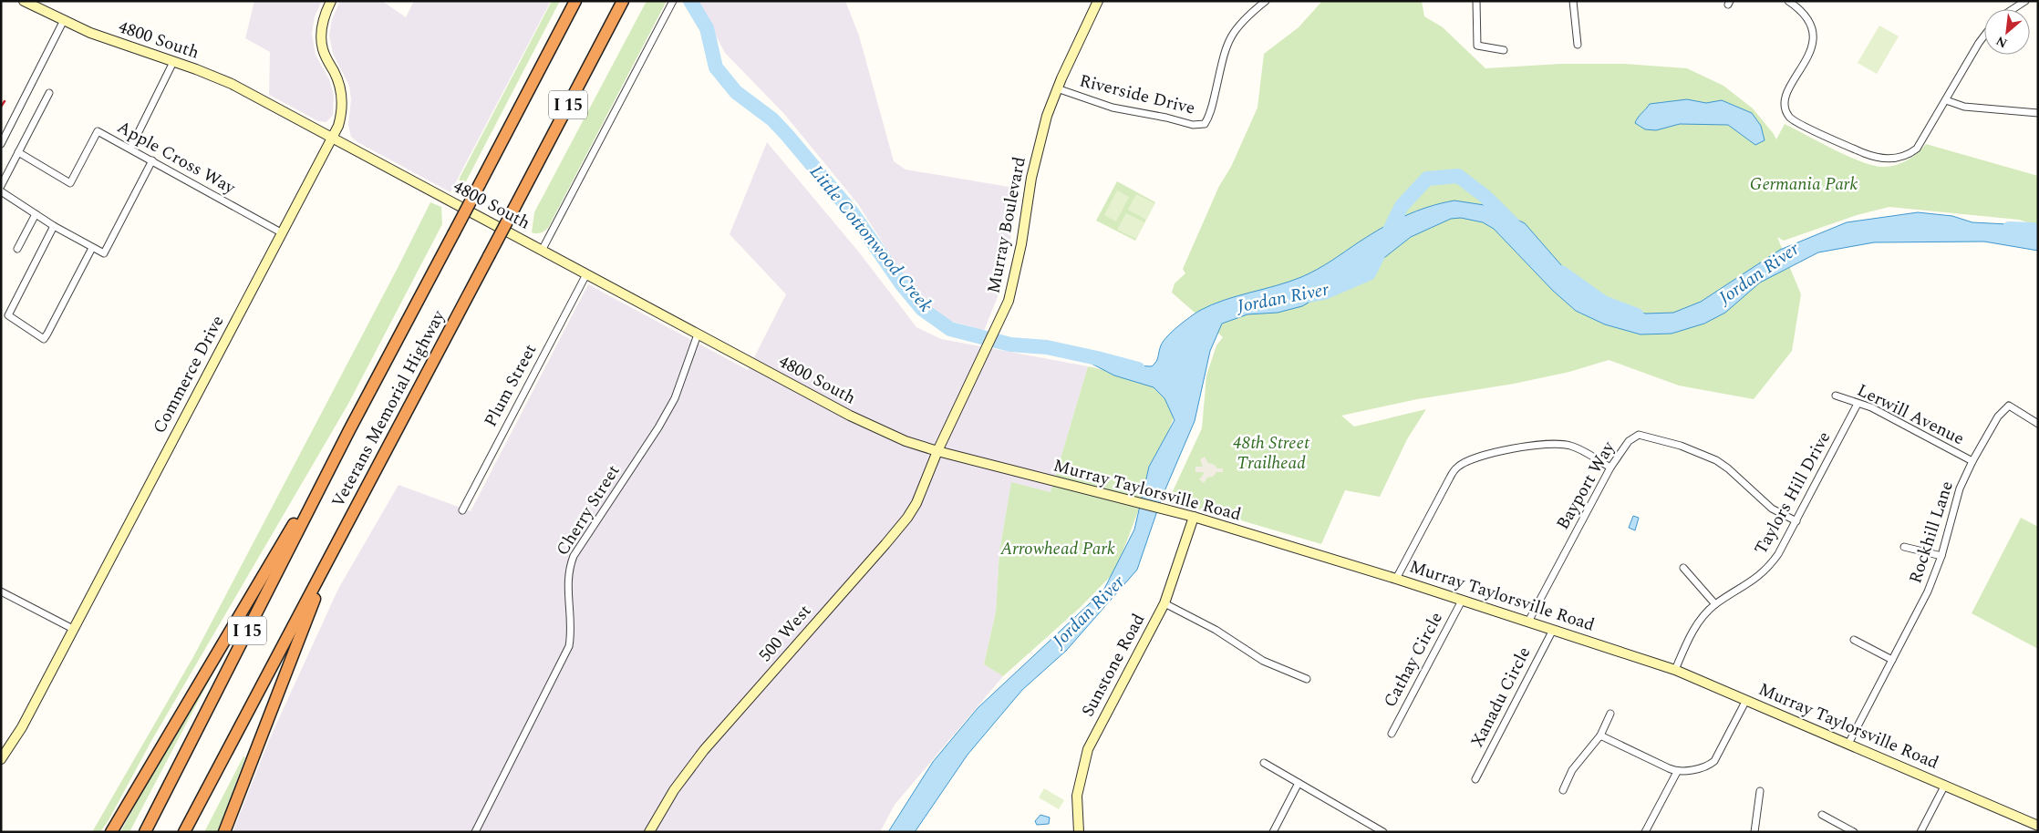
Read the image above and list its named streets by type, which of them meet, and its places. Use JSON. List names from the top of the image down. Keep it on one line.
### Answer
{"streets":{"highway":["I 15","Veterans Memorial Highway"],"street":["4800 South","Riverside Drive","Apple Cross Way","Murray Boulevard","Commerce Drive","Plum Street","Lerwill Avenue","Bayport Way","Murray Taylorsville Road","Taylors Hill Drive","Cherry Street","Rockhill Lane","500 West","Cathay Circle","Sunstone Road","Xanadu Circle"]},"crossings":[["4800 South","Murray Boulevard"],["4800 South","Commerce Drive"],["4800 South","Plum Street"],["4800 South","Murray Taylorsville Road"],["4800 South","Cherry Street"],["4800 South","500 West"],["Riverside Drive","Murray Boulevard"],["Apple Cross Way","Commerce Drive"],["Murray Boulevard","Murray Taylorsville Road"],["Murray Boulevard","500 West"],["Lerwill Avenue","Taylors Hill Drive"],["Lerwill Avenue","Rockhill Lane"],["Bayport Way","Murray Taylorsville Road"],["Bayport Way","Taylors Hill Drive"],["Murray Taylorsville Road","Taylors Hill Drive"],["Murray Taylorsville Road","Rockhill Lane"],["Murray Taylorsville Road","500 West"],["Murray Taylorsville Road","Cathay Circle"],["Murray Taylorsville Road","Sunstone Road"],["Murray Taylorsville Road","Xanadu Circle"]],"water":["Little Cottonwood Creek","Jordan River"],"parks":["Germania Park","48th Street Trailhead","Arrowhead Park"],"north":"bottom left"}
